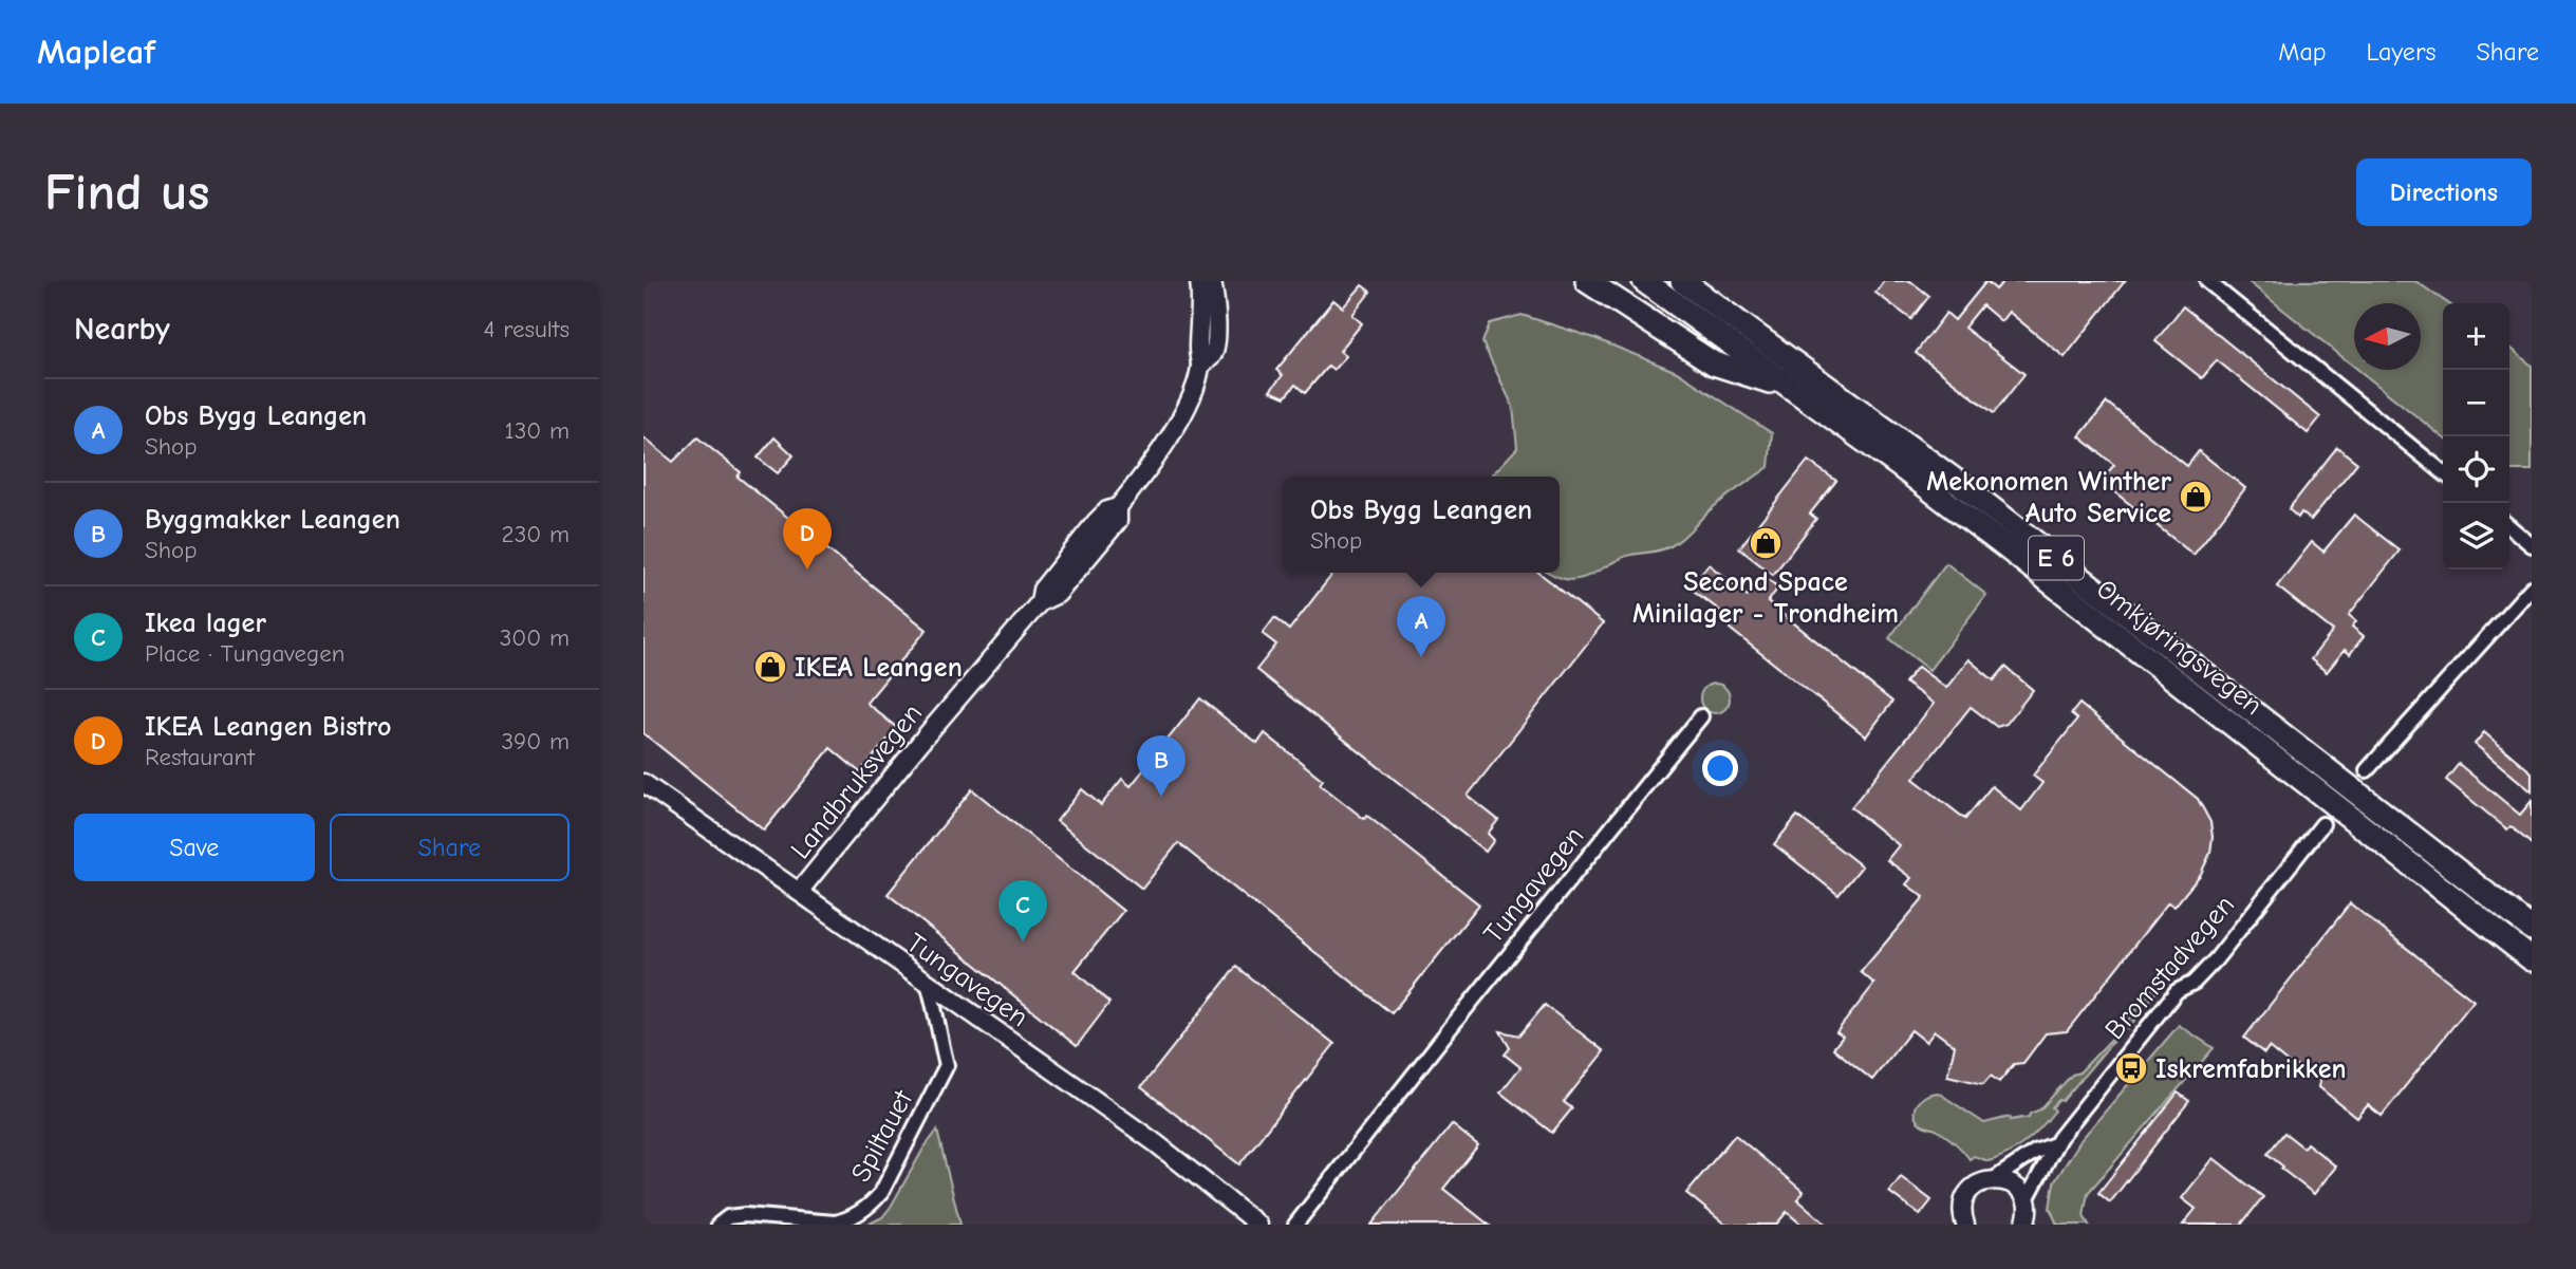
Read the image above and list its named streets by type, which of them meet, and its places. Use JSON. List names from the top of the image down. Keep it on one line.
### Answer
{"streets":{"highway":["E 6","Omkjøringsvegen"],"street":["Landbruksvegen","Tungavegen","Bromstadvegen","Spiltauet"]},"crossings":[["E 6","Omkjøringsvegen"],["Landbruksvegen","Tungavegen"],["Tungavegen","Spiltauet"]],"places":{"shop":["Mekonomen Winther Auto Service","Second Space Minilager - Trondheim","IKEA Leangen"],"bus stop":["Iskremfabrikken"]},"north":"left","page":{"header":"Mapleaf","nav":["Map","Layers","Share"],"buttons":["Directions",["Save","Share"]],"title":"Find us","heading":["Nearby","4 results"],"map_buttons":["+","−"],"list":[{"mark":"A","name":"Obs Bygg Leangen","note":"Shop","value":"130 m"},{"mark":"B","name":"Byggmakker Leangen","note":"Shop","value":"230 m"},{"mark":"C","name":"Ikea lager","note":"Place · Tungavegen","value":"300 m"},{"mark":"D","name":"IKEA Leangen Bistro","note":"Restaurant","value":"390 m"}],"popup":["Obs Bygg Leangen","Shop"],"pins":["D","A","B","C"]}}
